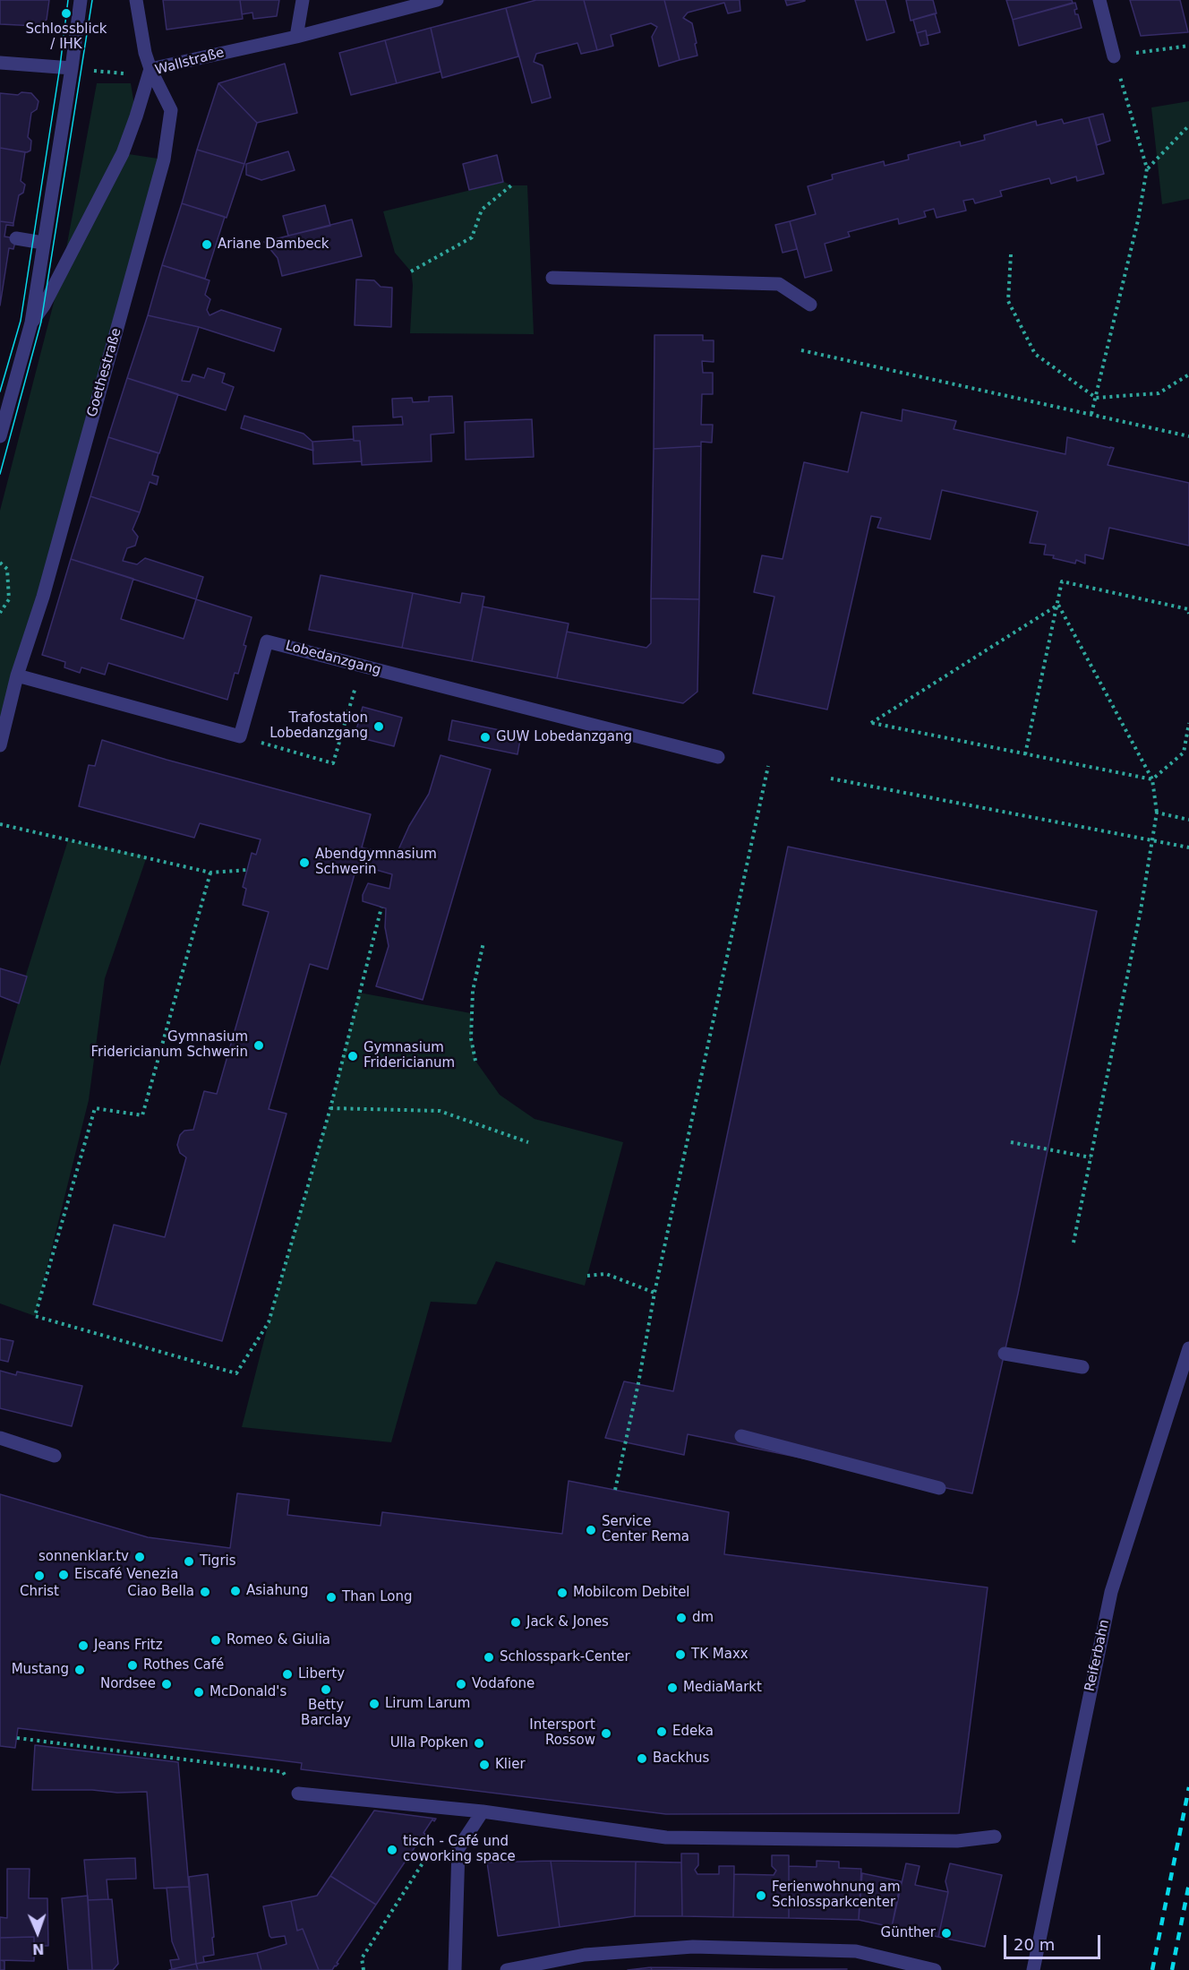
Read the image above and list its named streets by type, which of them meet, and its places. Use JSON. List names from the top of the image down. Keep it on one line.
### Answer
{"streets":{"street":["Wallstraße","Goethestraße","Lobedanzgang","Reiferbahn"]},"crossings":[["Wallstraße","Goethestraße"]],"places":["Schlossblick / IHK","Ariane Dambeck","Trafostation Lobedanzgang","GUW Lobedanzgang","Abendgymnasium Schwerin","Gymnasium Fridericianum Schwerin","Gymnasium Fridericianum","Service Center Rema","sonnenklar.tv","Tigris","Eiscafé Venezia","Christ","Asiahung","Ciao Bella","Mobilcom Debitel","Than Long","dm","Jack & Jones","Romeo & Giulia","Jeans Fritz","TK Maxx","Schlosspark-Center","Rothes Café","Mustang","Liberty","Nordsee","Vodafone","MediaMarkt","Betty Barclay","McDonald's","Lirum Larum","Edeka","Intersport Rossow","Ulla Popken","Backhus","Klier","tisch - Café und coworking space","Ferienwohnung am Schlossparkcenter","Günther"],"scale_bar":"20 m","north":"bottom"}
